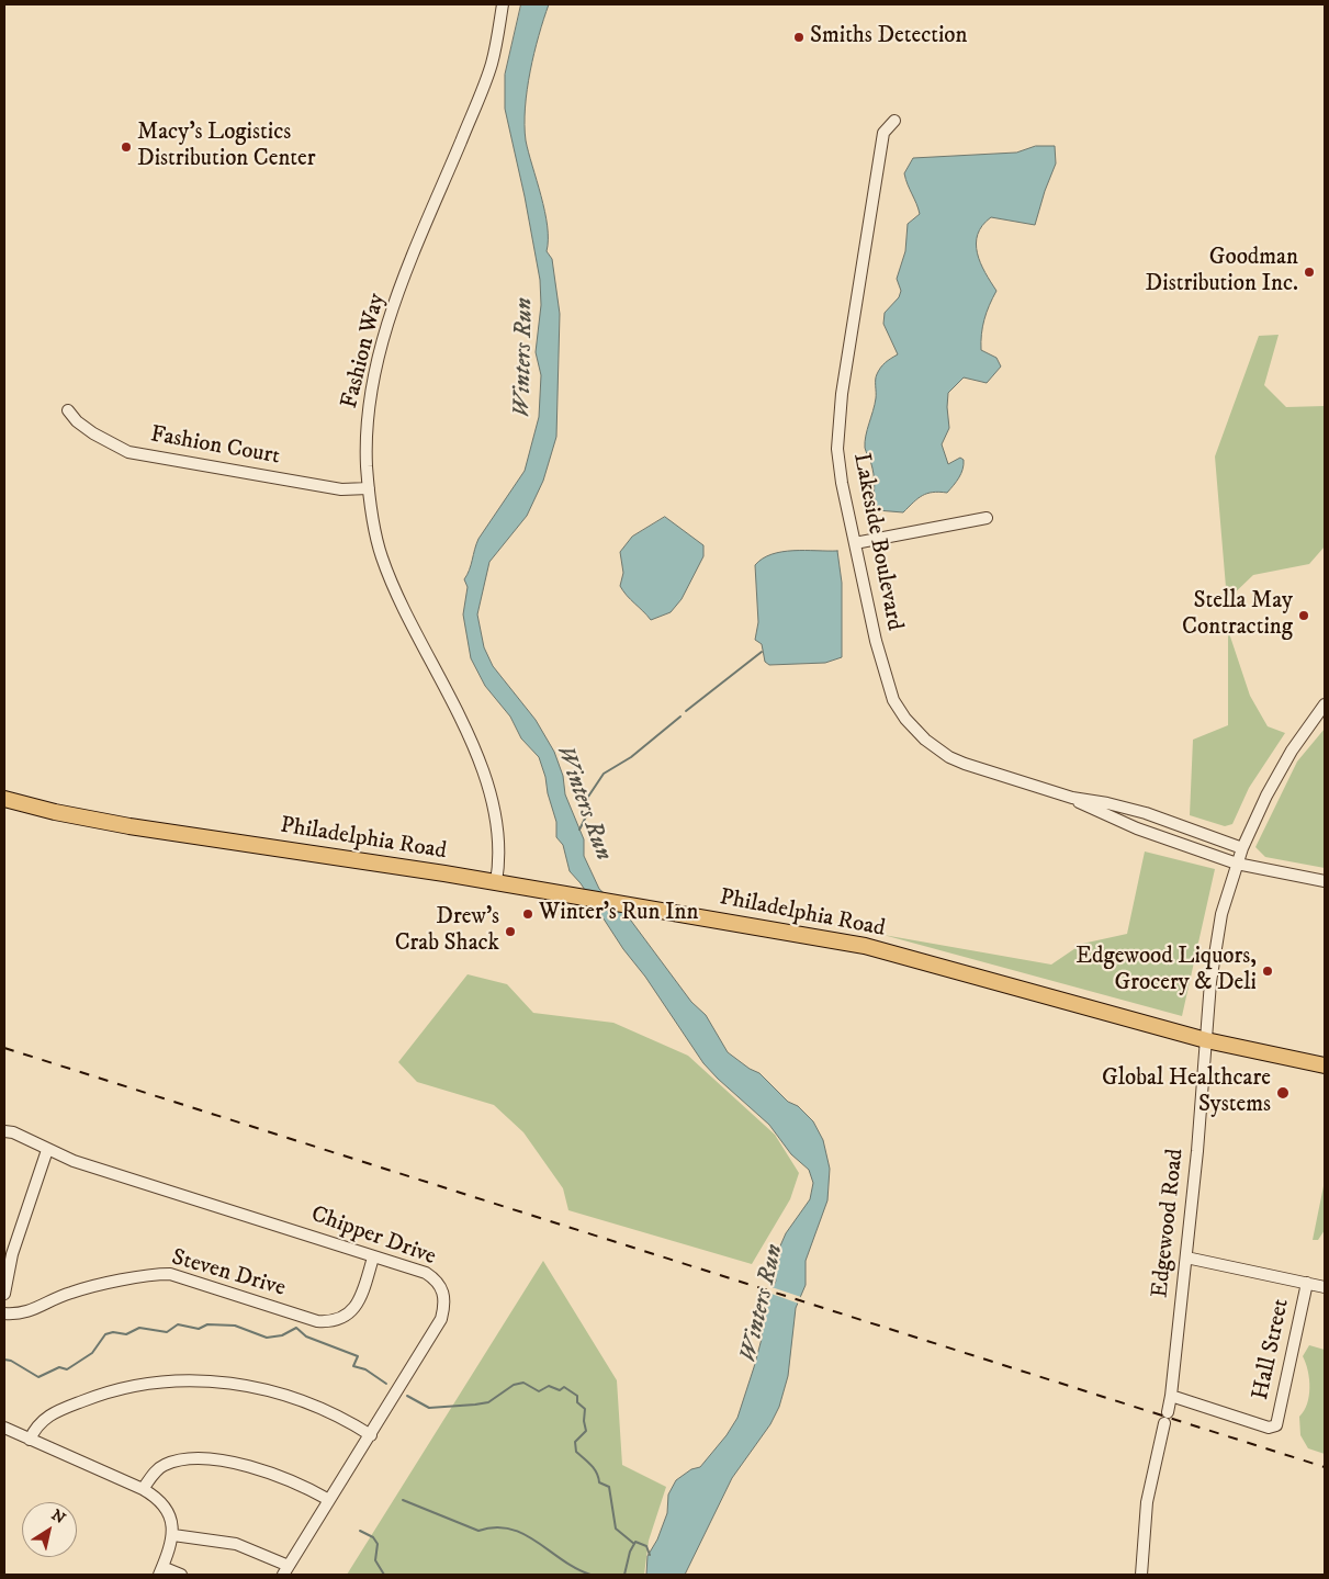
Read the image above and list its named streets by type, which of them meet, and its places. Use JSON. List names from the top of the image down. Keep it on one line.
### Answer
{"streets":{"main road":["Philadelphia Road"],"street":["Fashion Way","Fashion Court","Lakeside Boulevard","Edgewood Road","Chipper Drive","Steven Drive","Hall Street"]},"crossings":[["Fashion Way","Fashion Court"],["Fashion Way","Philadelphia Road"],["Lakeside Boulevard","Edgewood Road"],["Philadelphia Road","Edgewood Road"],["Edgewood Road","Hall Street"],["Chipper Drive","Steven Drive"]],"water":["Winters Run"],"places":["Smiths Detection","Macy's Logistics Distribution Center","Goodman Distribution Inc.","Stella May Contracting","Winter's Run Inn","Drew's Crab Shack","Edgewood Liquors, Grocery & Deli","Global Healthcare Systems"],"north":"top right"}
